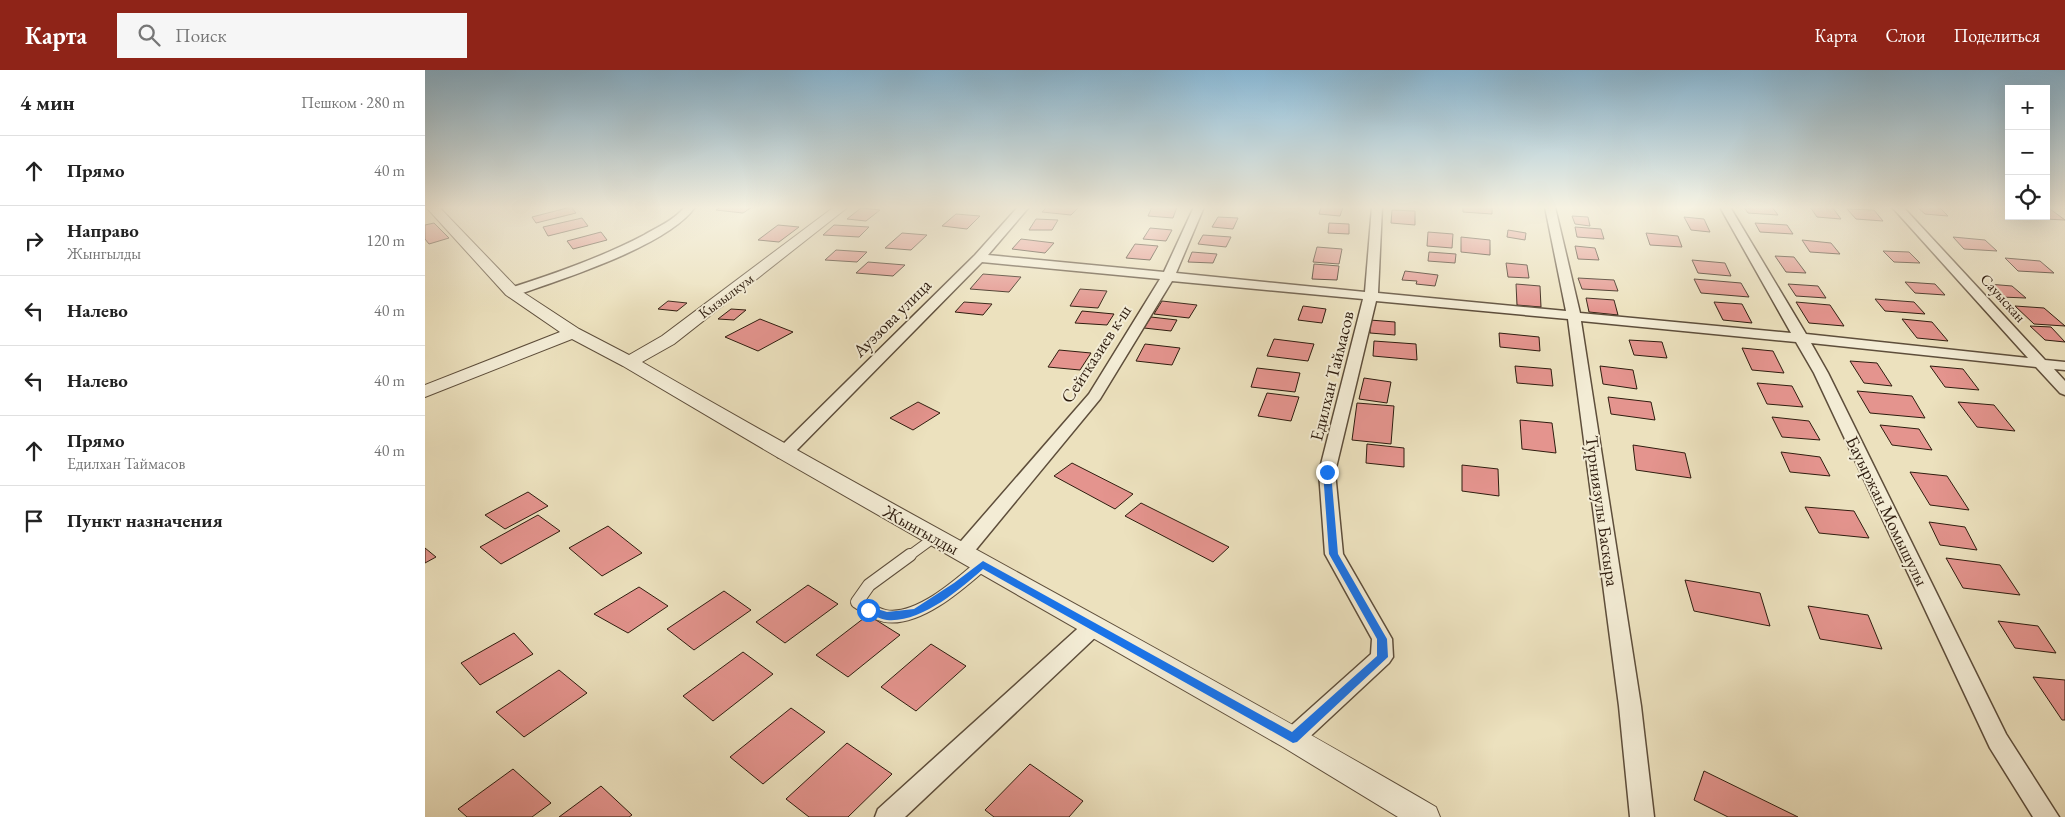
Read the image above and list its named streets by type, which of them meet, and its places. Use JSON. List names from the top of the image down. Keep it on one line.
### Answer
{"streets":{"street":["Кызылкум","Сауыскан","Ауэзова улица","Сейтказиев к-ш","Едилхан Таймасов","Турниязулы Баскыра","Бауыржан Момышулы","Жынгылды"]},"crossings":[["Кызылкум","Жынгылды"],["Ауэзова улица","Жынгылды"],["Сейтказиев к-ш","Жынгылды"],["Едилхан Таймасов","Жынгылды"]],"page":{"header":"Карта","search":"Поиск","nav":["Карта","Слои","Поделиться"],"heading":["4 мин","Пешком · 280 m"],"map_buttons":["+","−"],"list":[["Прямо","40 m"],["Направо","Жынгылды","120 m"],["Налево","40 m"],["Налево","40 m"],["Прямо","Едилхан Таймасов","40 m"],"Пункт назначения"]}}
